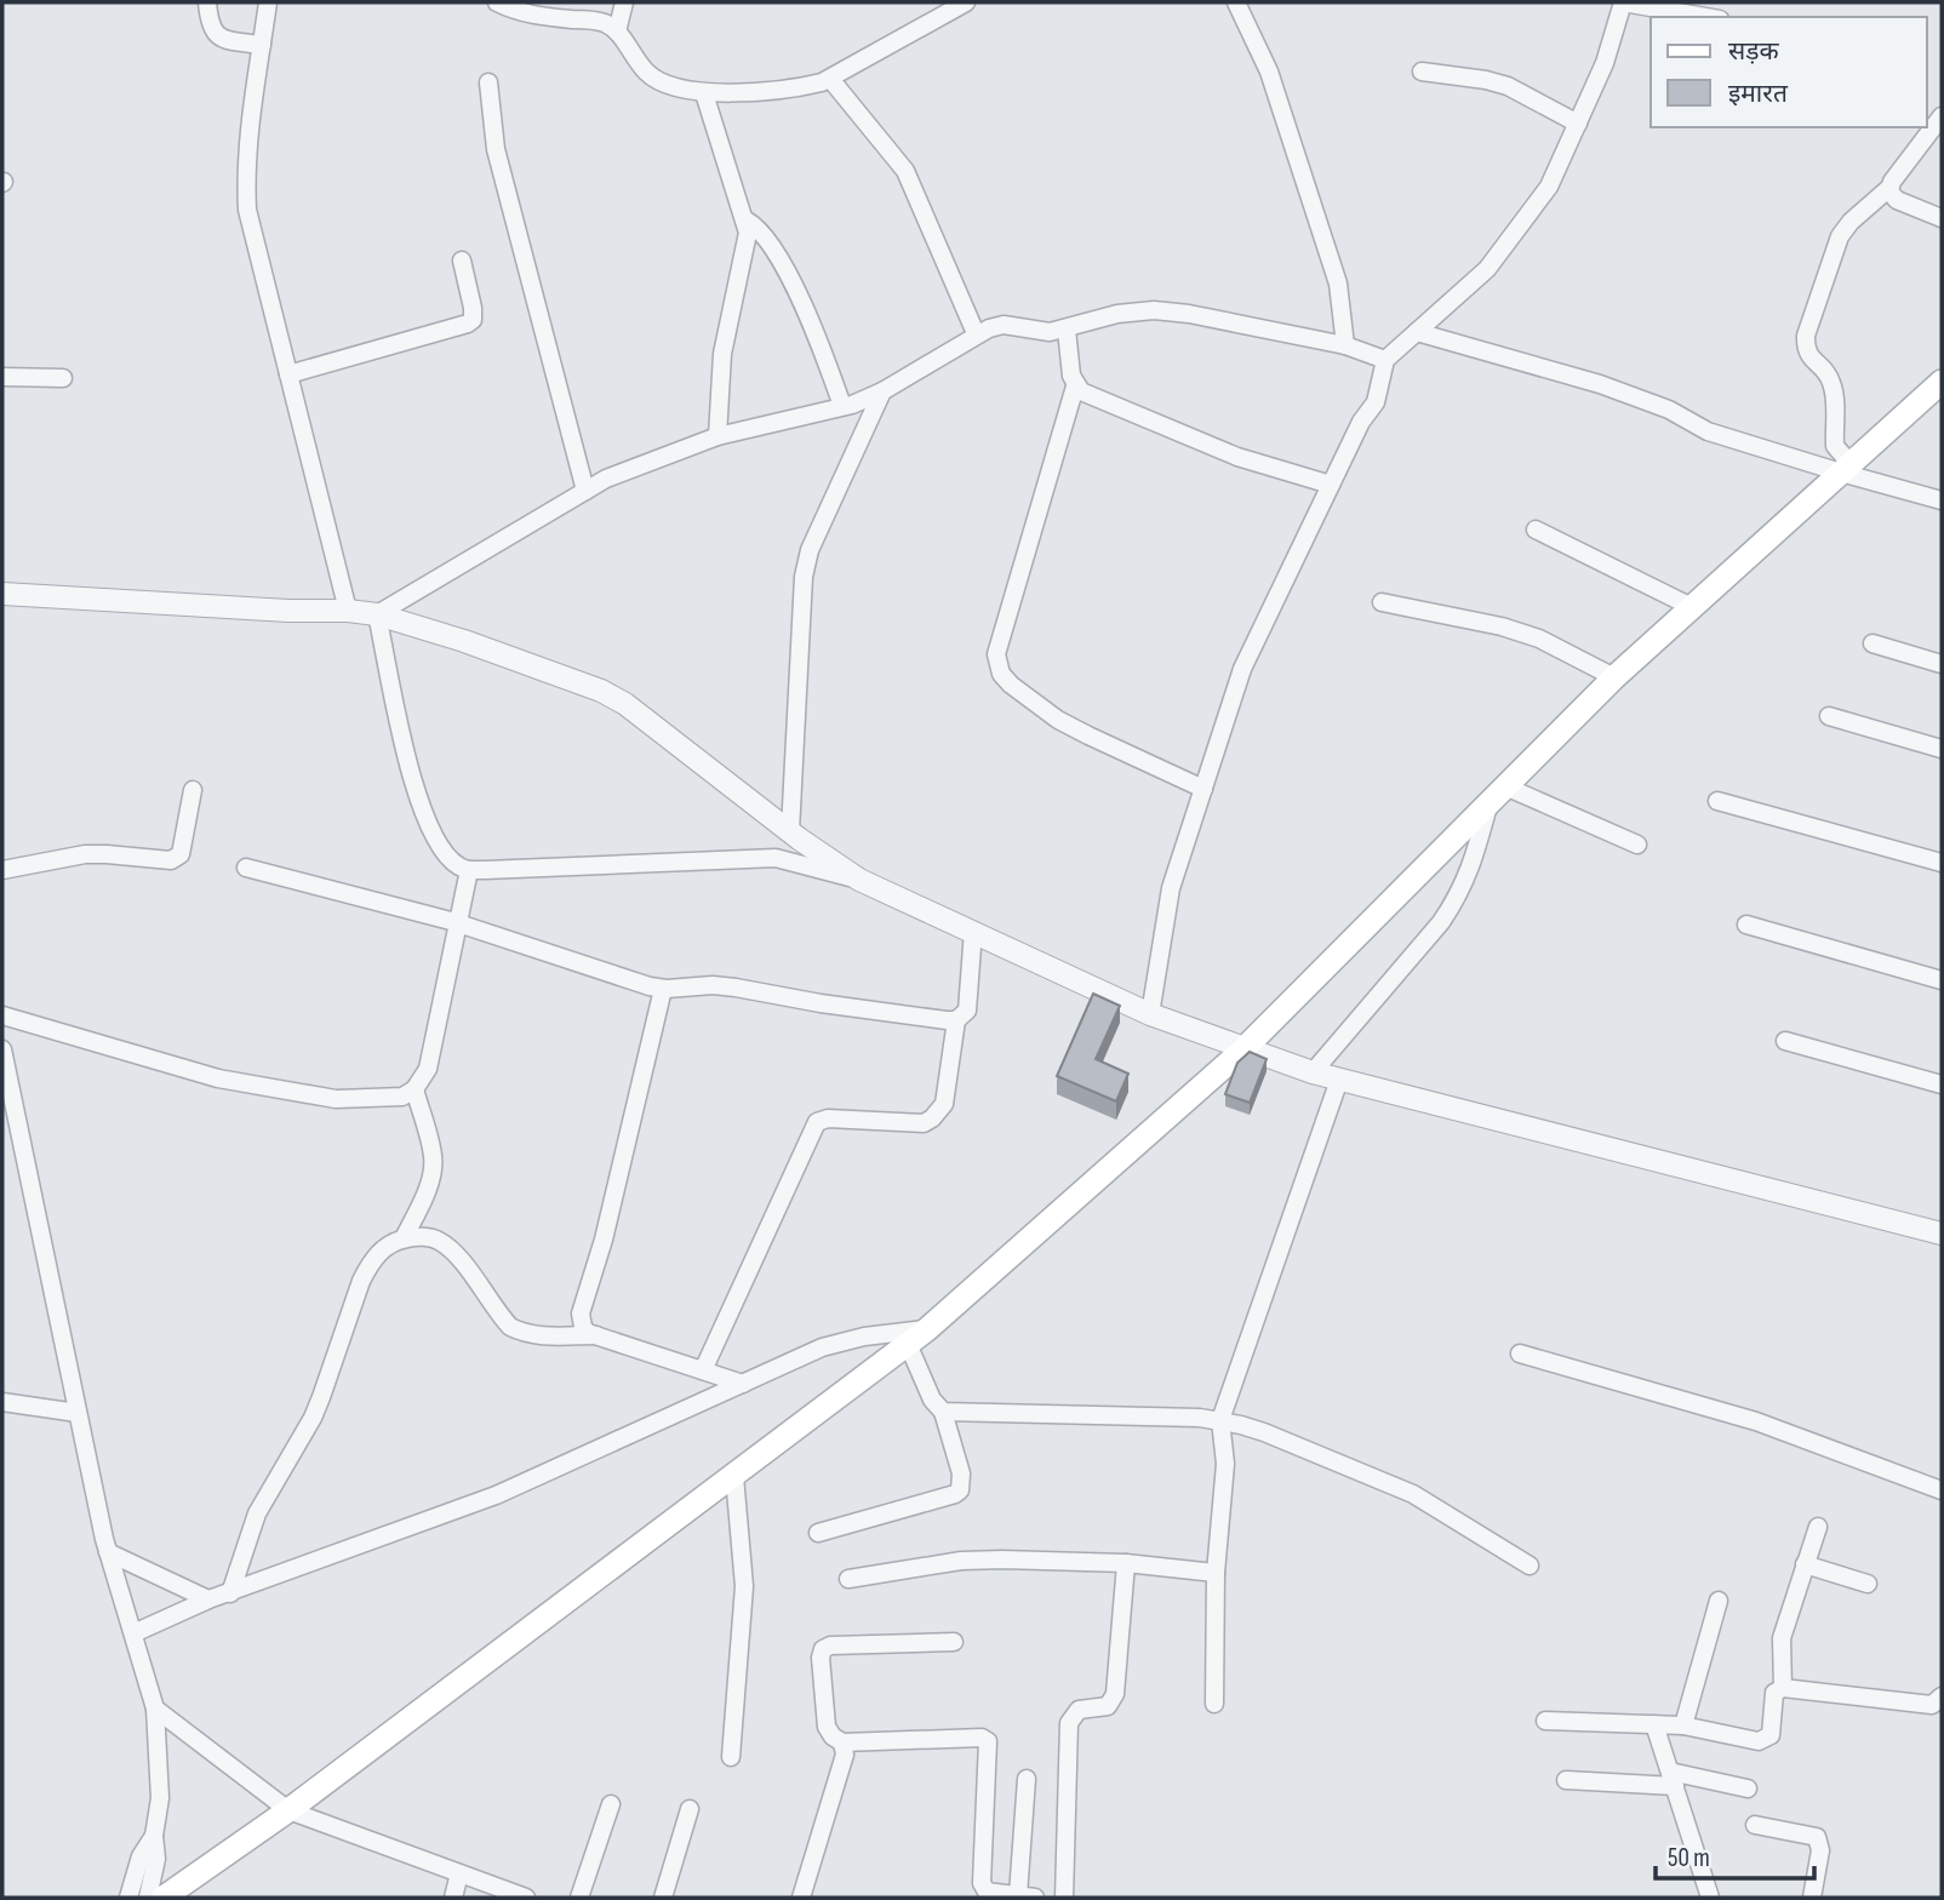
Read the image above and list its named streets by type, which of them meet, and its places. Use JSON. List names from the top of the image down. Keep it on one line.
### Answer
{"legend":["सड़क","इमारत"],"scale_bar":"50 m"}
